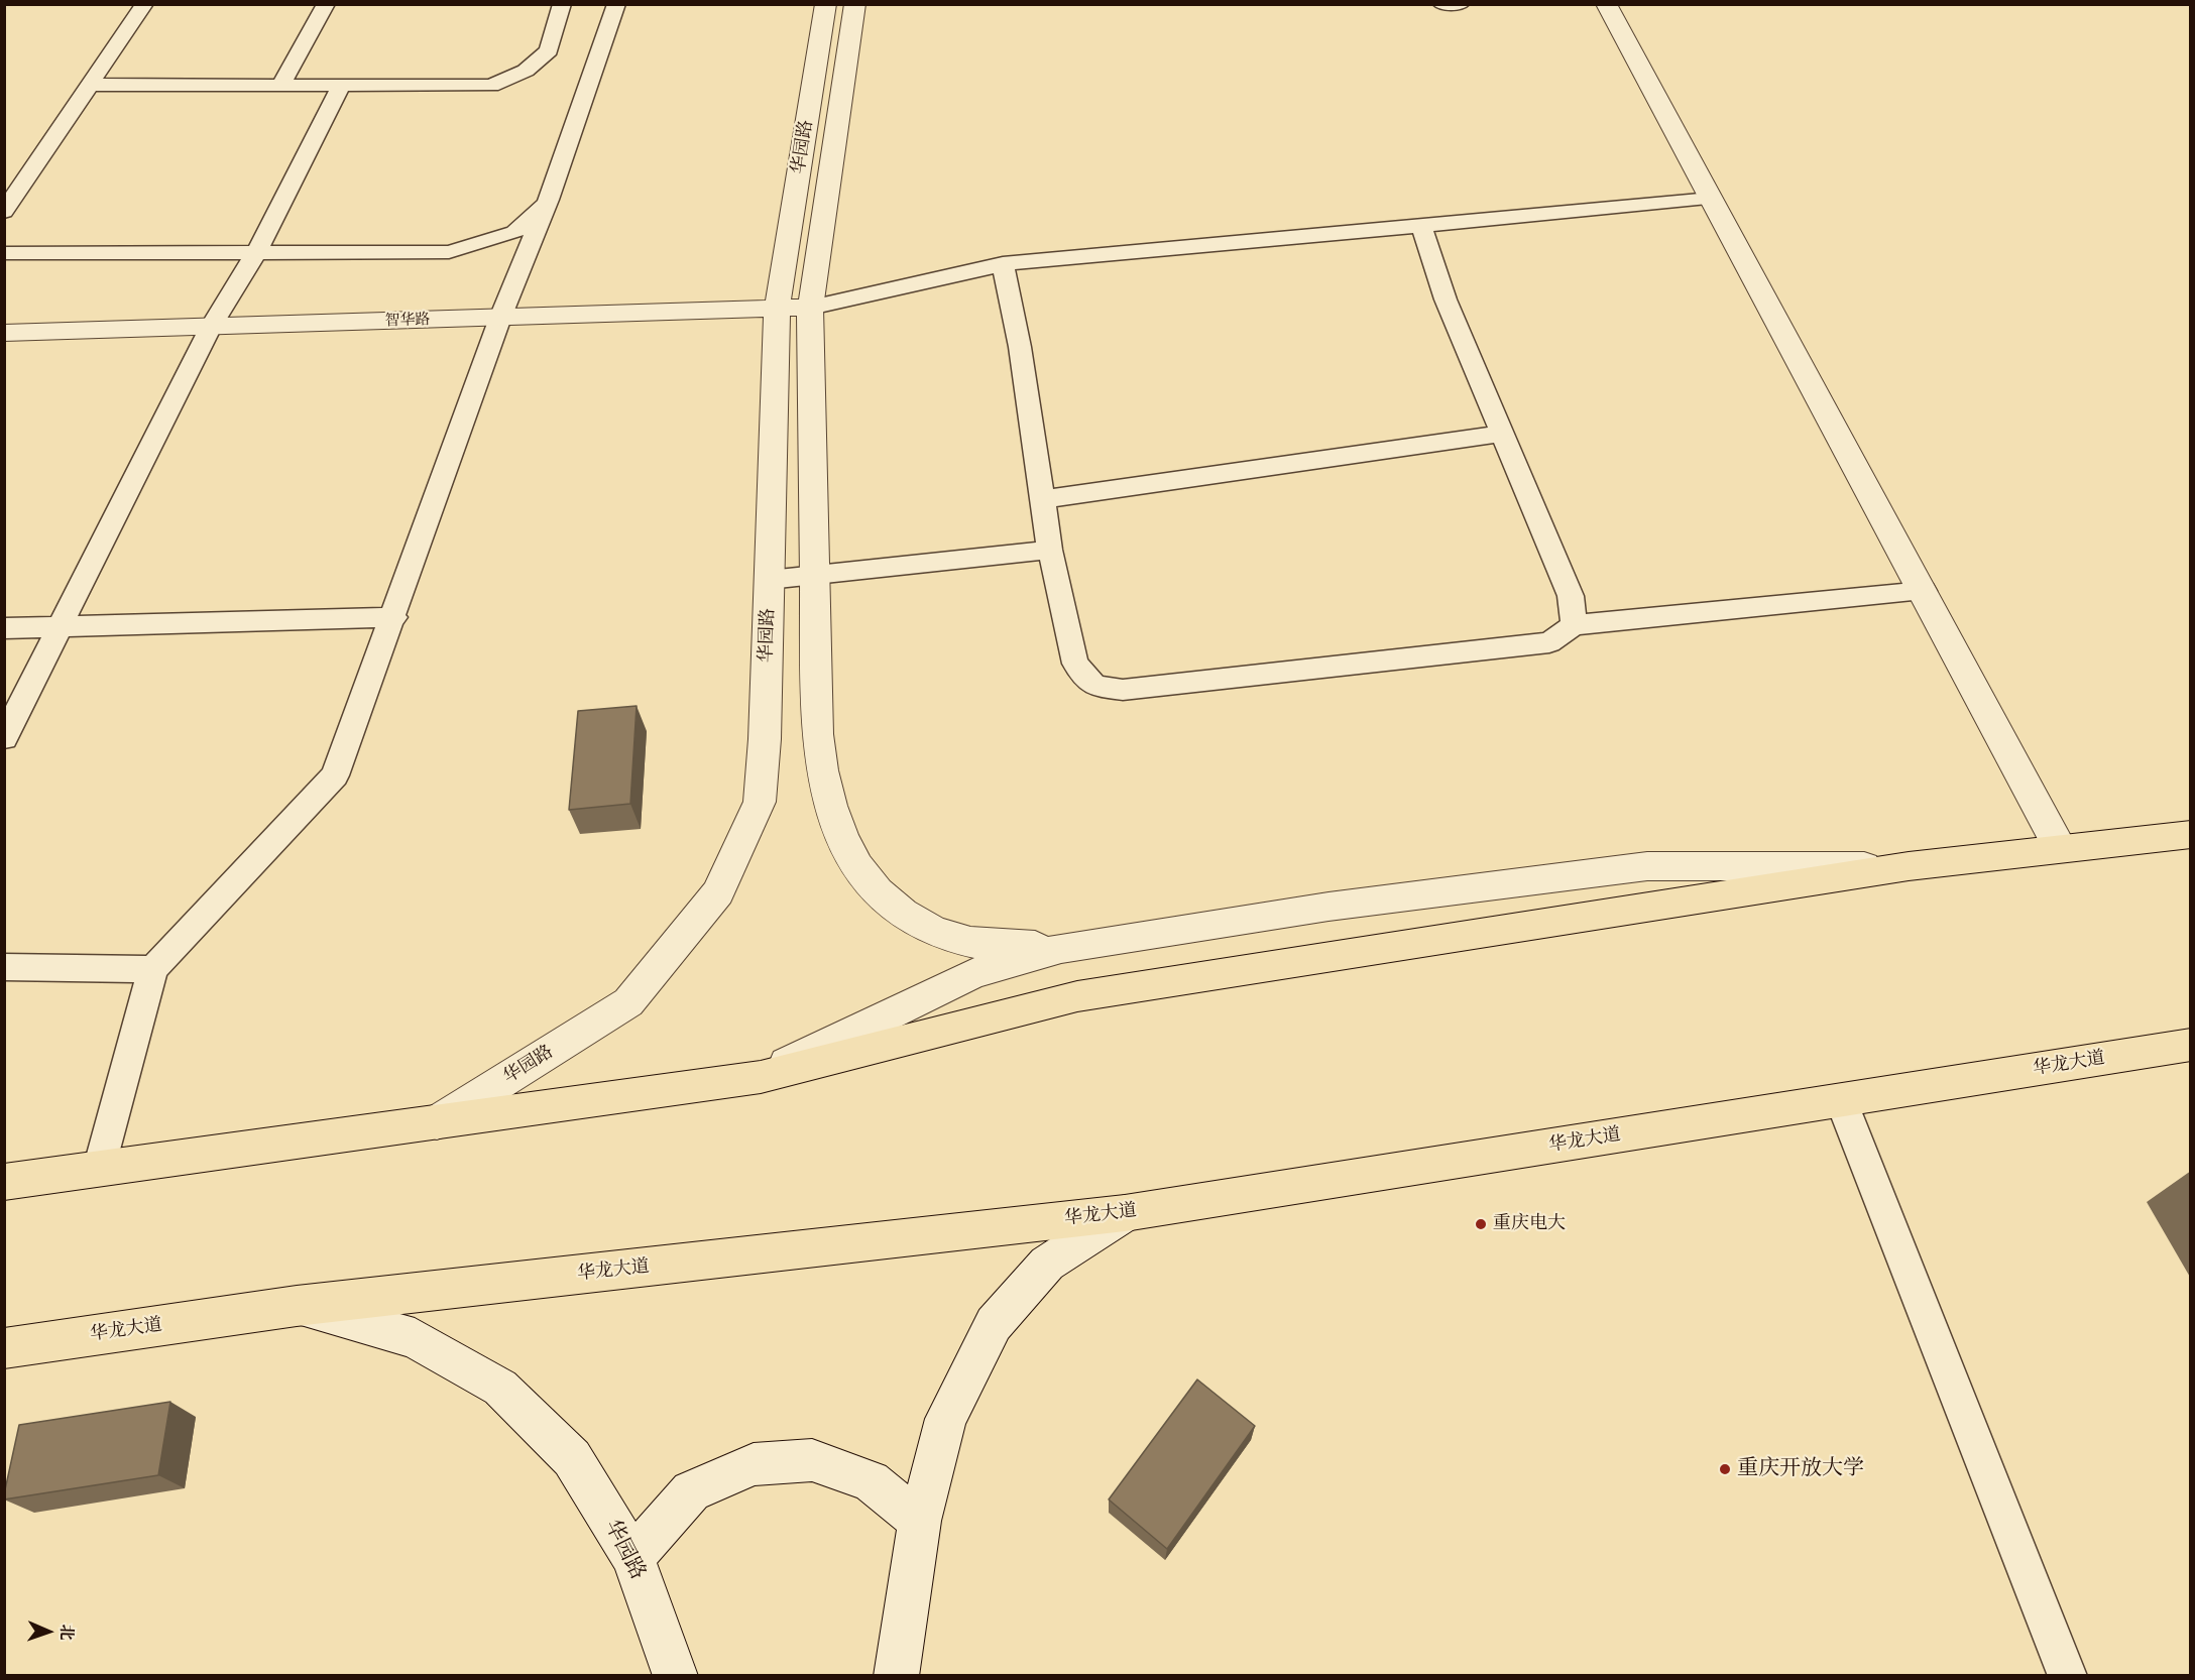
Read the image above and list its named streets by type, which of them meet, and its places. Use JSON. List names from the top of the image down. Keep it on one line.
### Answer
{"streets":{"main road":["华龙大道"],"street":["华园路","智华路"]},"crossings":[["华园路","智华路"],["华园路","华龙大道"]],"places":["重庆电大","重庆开放大学"],"north":"right"}
